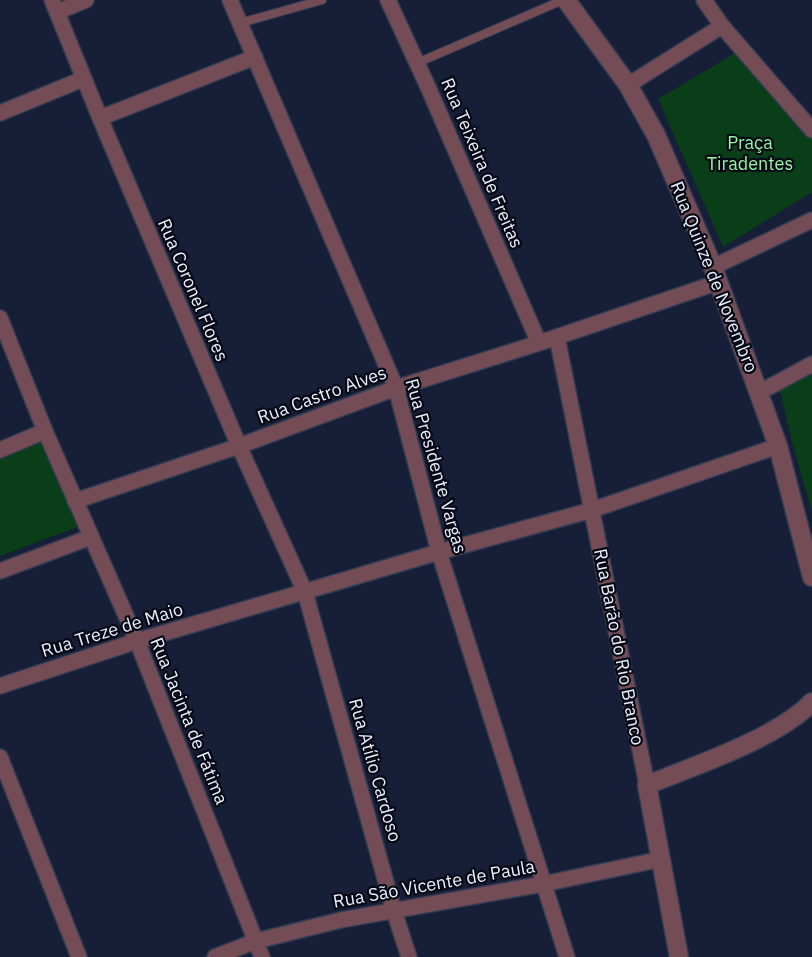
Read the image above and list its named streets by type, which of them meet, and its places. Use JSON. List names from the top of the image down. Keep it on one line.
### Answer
{"streets":{"street":["Rua Teixeira de Freitas","Rua Quinze de Novembro","Rua Coronel Flores","Rua Castro Alves","Rua Presidente Vargas","Rua Treze de Maio","Rua Barão do Rio Branco","Rua Jacinta de Fátima","Rua Atílio Cardoso","Rua São Vicente de Paula"]},"crossings":[["Rua Teixeira de Freitas","Rua Castro Alves"],["Rua Quinze de Novembro","Rua Castro Alves"],["Rua Quinze de Novembro","Rua Treze de Maio"],["Rua Coronel Flores","Rua Castro Alves"],["Rua Coronel Flores","Rua Treze de Maio"],["Rua Coronel Flores","Rua Atílio Cardoso"],["Rua Castro Alves","Rua Presidente Vargas"],["Rua Castro Alves","Rua Barão do Rio Branco"],["Rua Castro Alves","Rua Jacinta de Fátima"],["Rua Presidente Vargas","Rua Treze de Maio"],["Rua Presidente Vargas","Rua São Vicente de Paula"],["Rua Treze de Maio","Rua Barão do Rio Branco"],["Rua Treze de Maio","Rua Jacinta de Fátima"],["Rua Treze de Maio","Rua Atílio Cardoso"],["Rua Barão do Rio Branco","Rua São Vicente de Paula"],["Rua Jacinta de Fátima","Rua São Vicente de Paula"],["Rua Atílio Cardoso","Rua São Vicente de Paula"]],"parks":["Praça Tiradentes"]}
